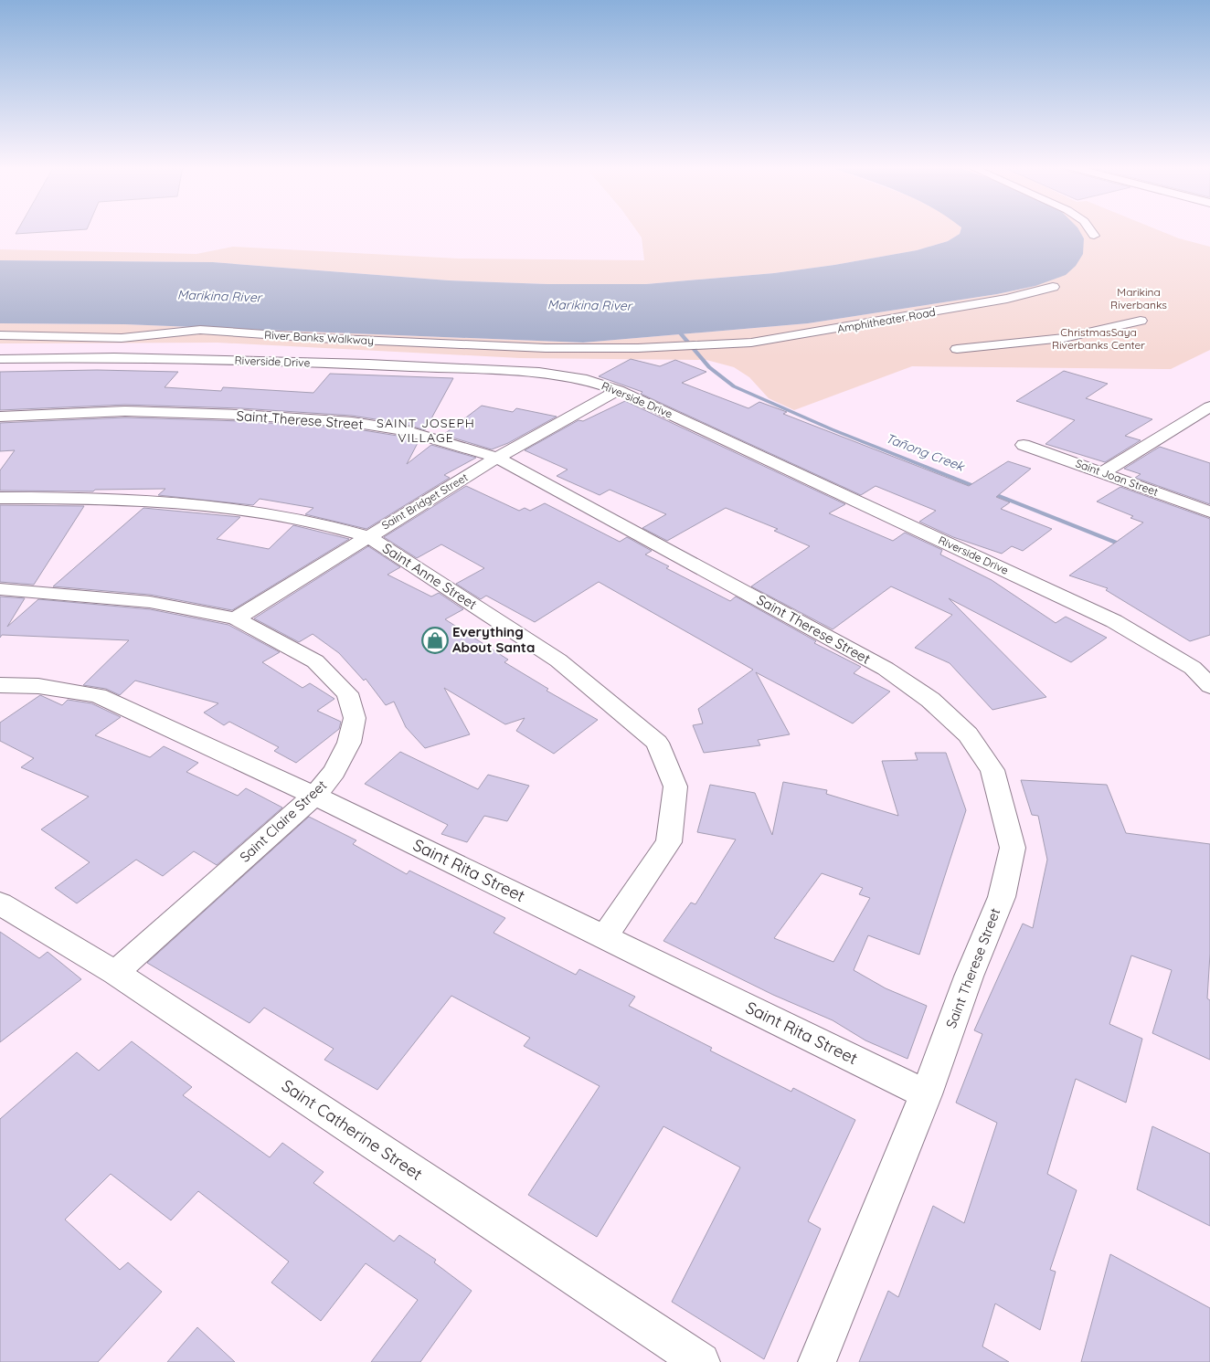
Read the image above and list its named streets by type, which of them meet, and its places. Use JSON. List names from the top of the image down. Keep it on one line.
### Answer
{"streets":{"street":["Amphitheater Road","River Banks Walkway","Riverside Drive","Saint Therese Street","Saint Joan Street","Saint Bridget Street","Saint Anne Street","Saint Claire Street","Saint Rita Street","Saint Catherine Street"]},"crossings":[["Amphitheater Road","River Banks Walkway"],["Riverside Drive","Saint Bridget Street"],["Saint Therese Street","Saint Bridget Street"],["Saint Therese Street","Saint Rita Street"],["Saint Bridget Street","Saint Anne Street"],["Saint Bridget Street","Saint Claire Street"],["Saint Anne Street","Saint Rita Street"],["Saint Claire Street","Saint Rita Street"],["Saint Claire Street","Saint Catherine Street"]],"districts":["SAINT JOSEPH VILLAGE"],"water":["Marikina River","Tañong Creek"],"parks":["Marikina Riverbanks","ChristmasSaya Riverbanks Center"],"places":{"shop":["Everything About Santa"]}}
